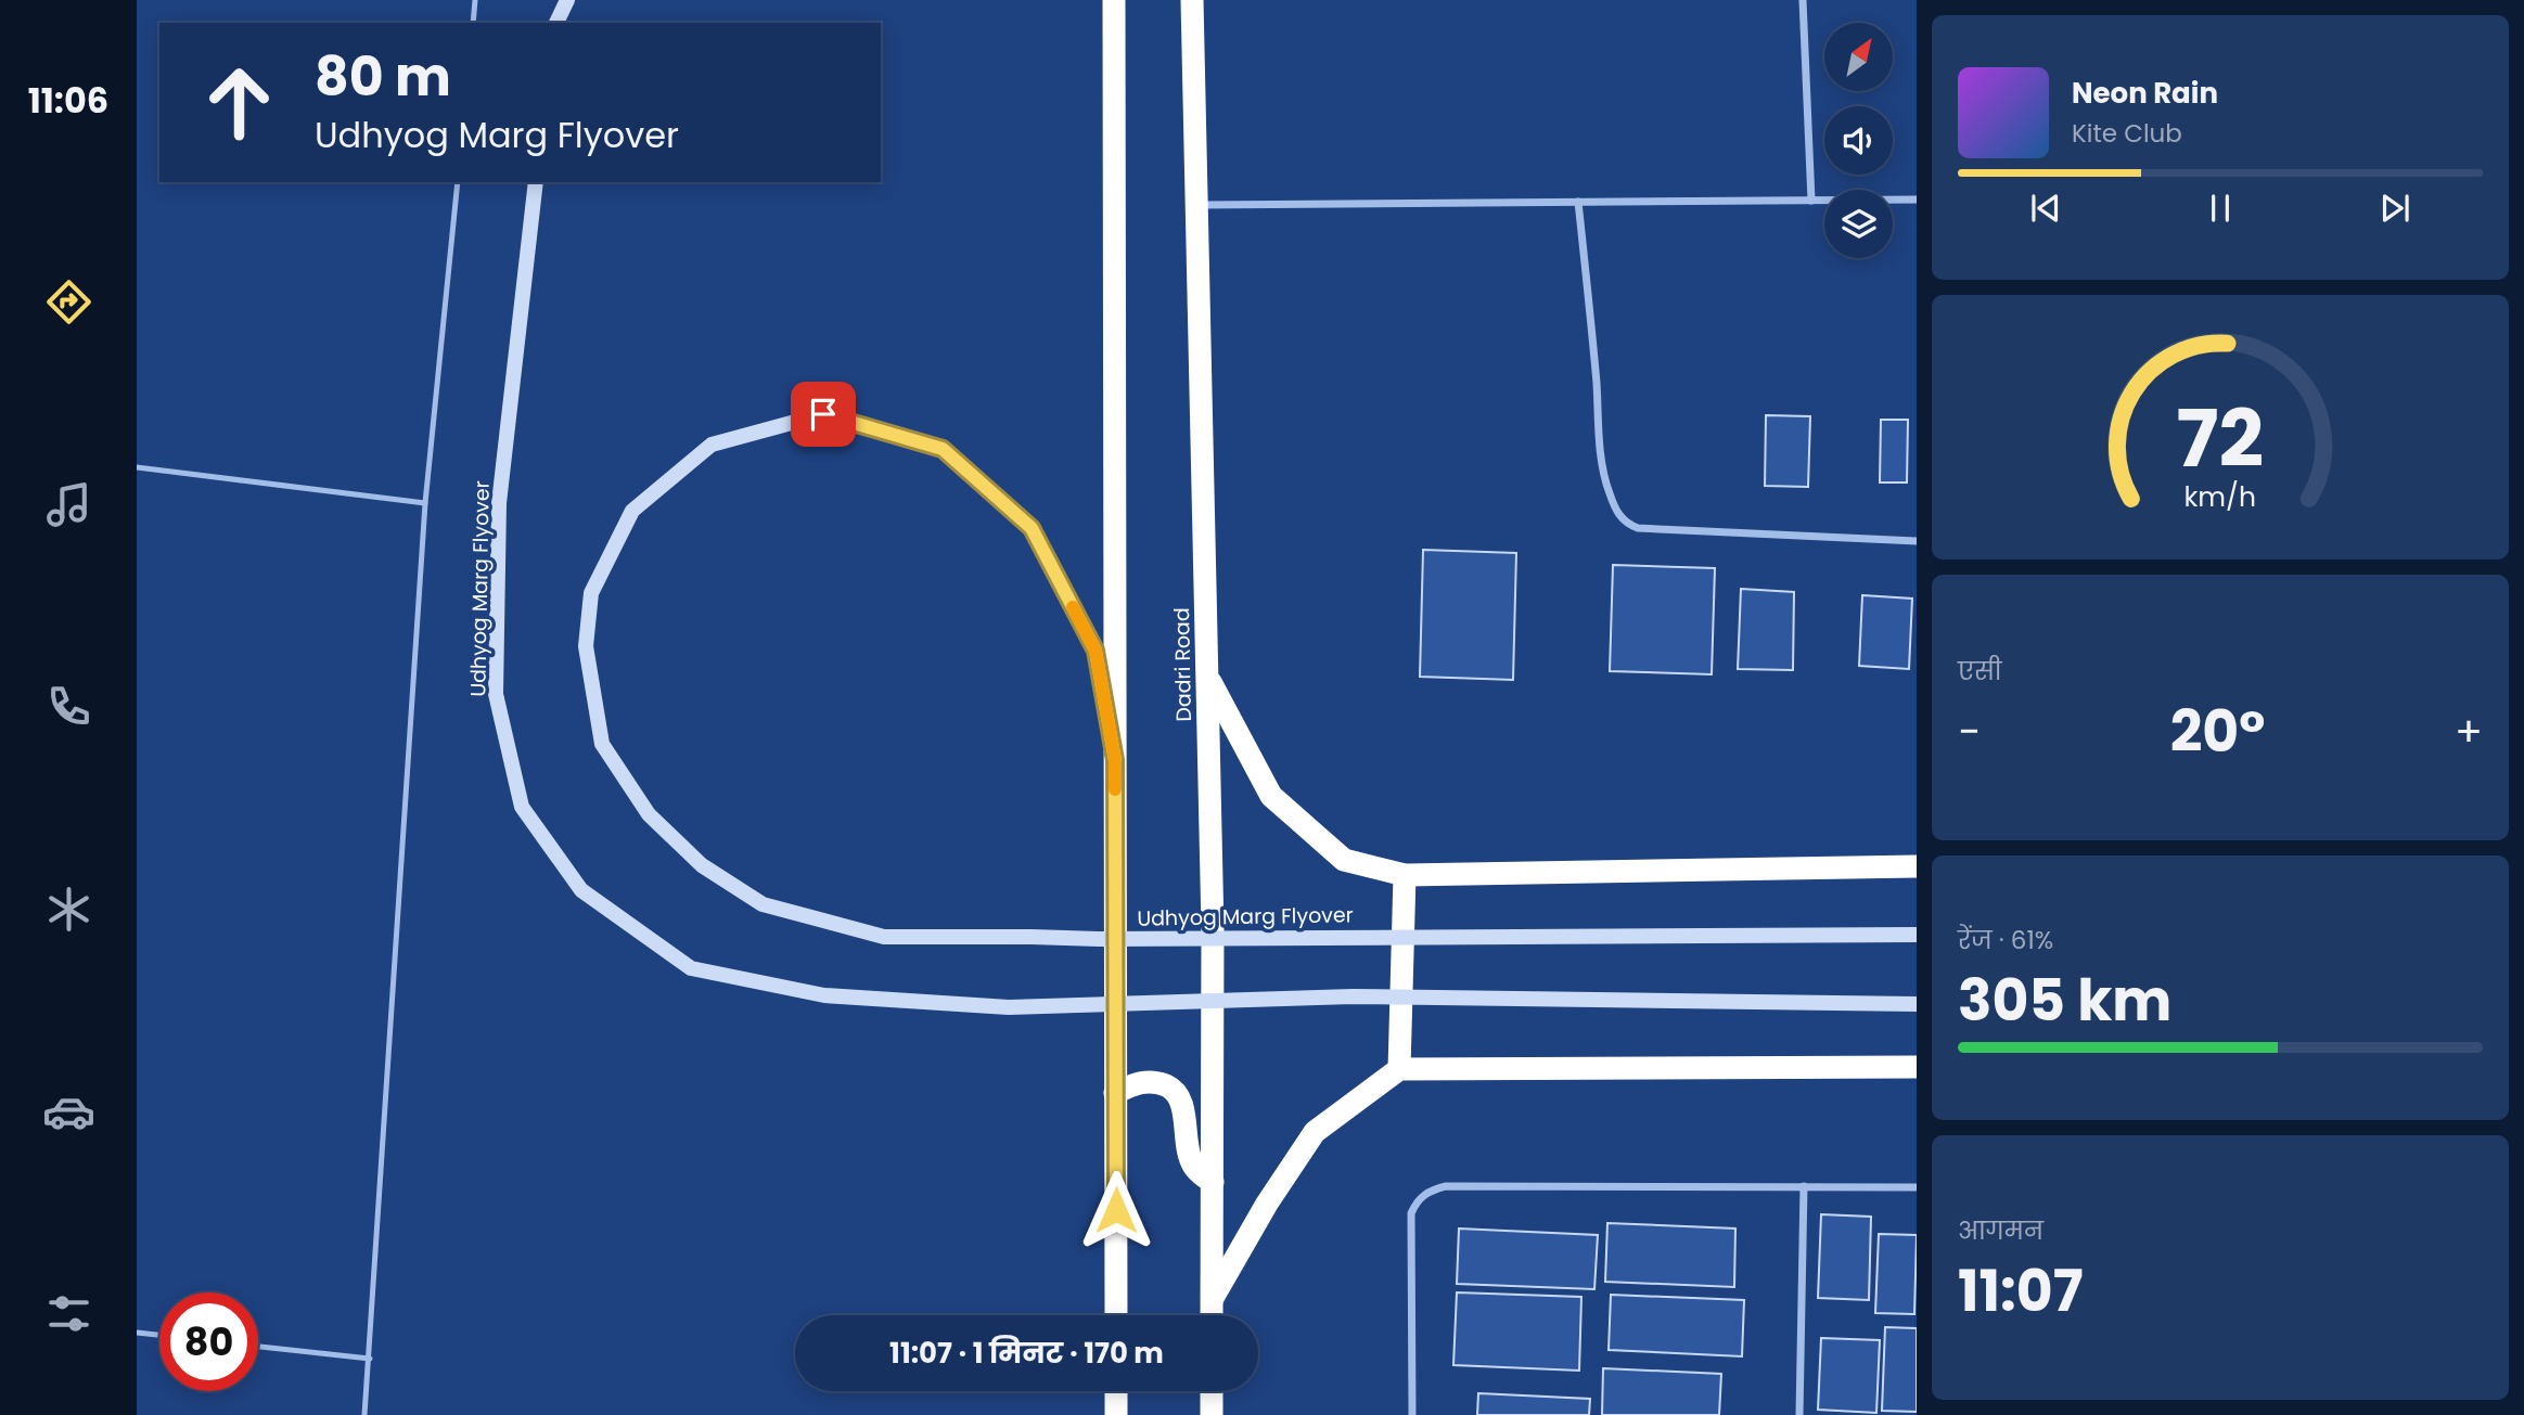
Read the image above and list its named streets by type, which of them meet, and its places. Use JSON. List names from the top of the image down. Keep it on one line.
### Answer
{"streets":{"highway":["Dadri Road"],"main road":["Udhyog Marg Flyover"]},"north":"top right","page":{"tabs":"11:06","turn":["80 m","Udhyog Marg Flyover"],"song":["Neon Rain","Kite Club"],"tile":["एसी",["रेंज · 61%","305 km"],["आगमन","11:07"]],"heat":["−","20°","+"],"limit":"80","trip":"11:07 · 1 मिनट · 170 m","gauge":["72","km/h"]}}
